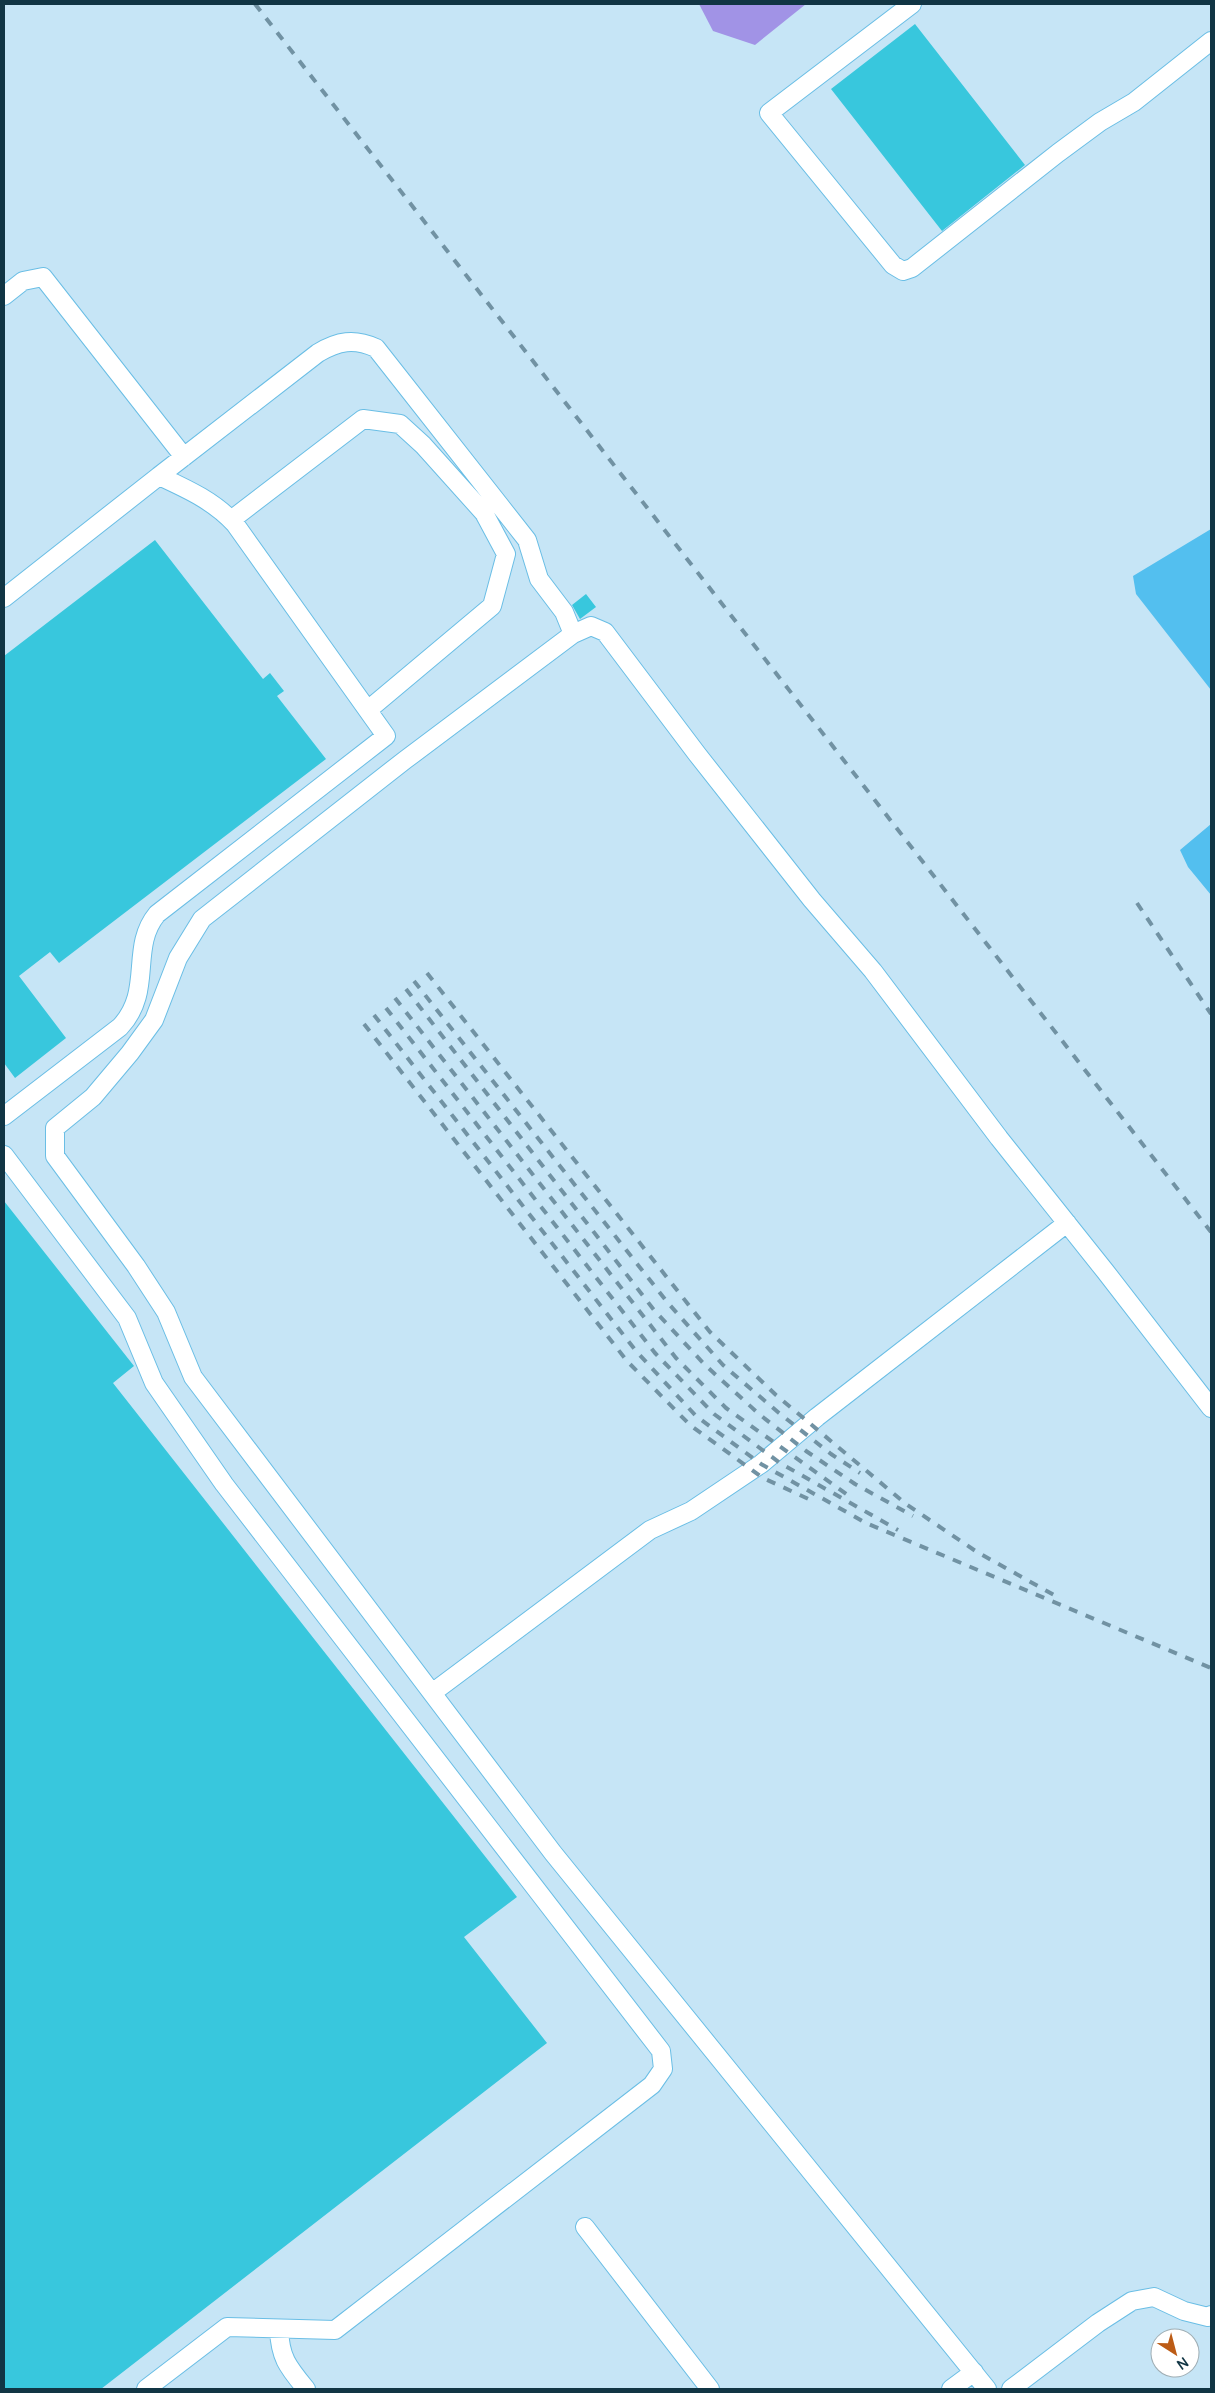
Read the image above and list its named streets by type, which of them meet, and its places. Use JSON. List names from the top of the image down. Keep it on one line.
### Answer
{"north":"bottom right"}
